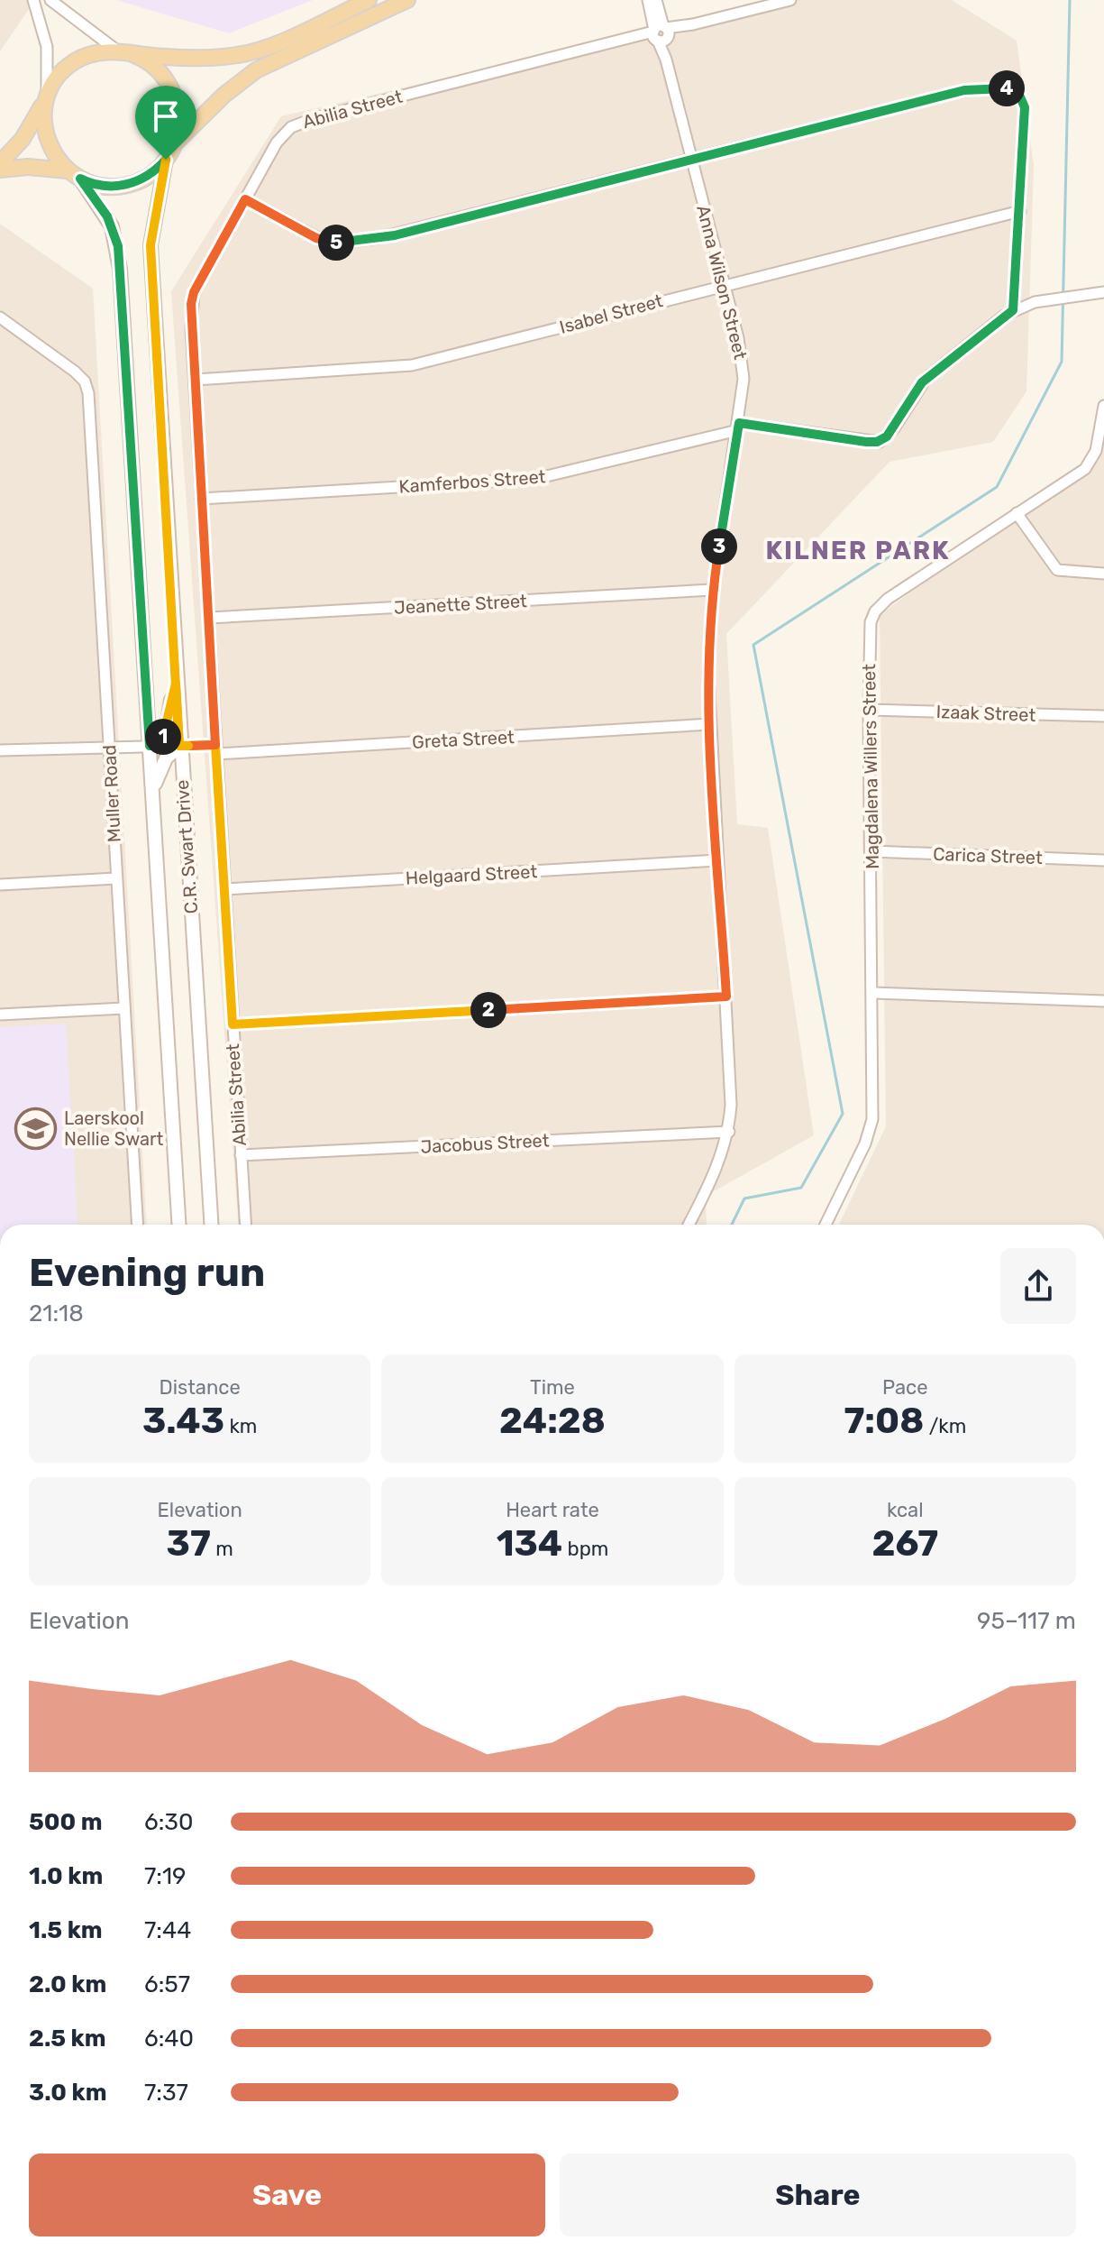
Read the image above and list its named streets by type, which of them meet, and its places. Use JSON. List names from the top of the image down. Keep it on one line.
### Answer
{"streets":{"main road":["C.R. Swart Drive"],"street":["Abilia Street","Anna Wilson Street","Isabel Street","Kamferbos Street","Jeanette Street","Izaak Street","Greta Street","Magdalena Willers Street","Muller Road","Carica Street","Helgaard Street","Jacobus Street"]},"crossings":[["Abilia Street","Anna Wilson Street"],["Abilia Street","Isabel Street"],["Abilia Street","Kamferbos Street"],["Abilia Street","Jeanette Street"],["Abilia Street","Greta Street"],["Abilia Street","Helgaard Street"],["Abilia Street","Jacobus Street"],["Anna Wilson Street","Isabel Street"],["Anna Wilson Street","Kamferbos Street"],["Anna Wilson Street","Jeanette Street"],["Anna Wilson Street","Greta Street"],["Anna Wilson Street","Helgaard Street"],["Anna Wilson Street","Jacobus Street"],["Izaak Street","Magdalena Willers Street"],["Greta Street","Muller Road"],["Greta Street","C.R. Swart Drive"],["Magdalena Willers Street","Carica Street"]],"districts":["KILNER PARK"],"places":{"school or university":["Laerskool Nellie Swart"]},"page":{"pins":["4","5","3","1","2"],"heading":["Evening run","21:18"],"stats":[["Distance","3.43 km"],["Time","24:28"],["Pace","7:08 /km"],["Elevation","37 m"],["Heart rate","134 bpm"],["kcal","267"]],"chart":["Elevation","95–117 m"],"list":[{"name":"500 m","note":"6:30"},{"name":"1.0 km","note":"7:19"},{"name":"1.5 km","note":"7:44"},{"name":"2.0 km","note":"6:57"},{"name":"2.5 km","note":"6:40"},{"name":"3.0 km","note":"7:37"}],"buttons":["Save","Share"]}}
